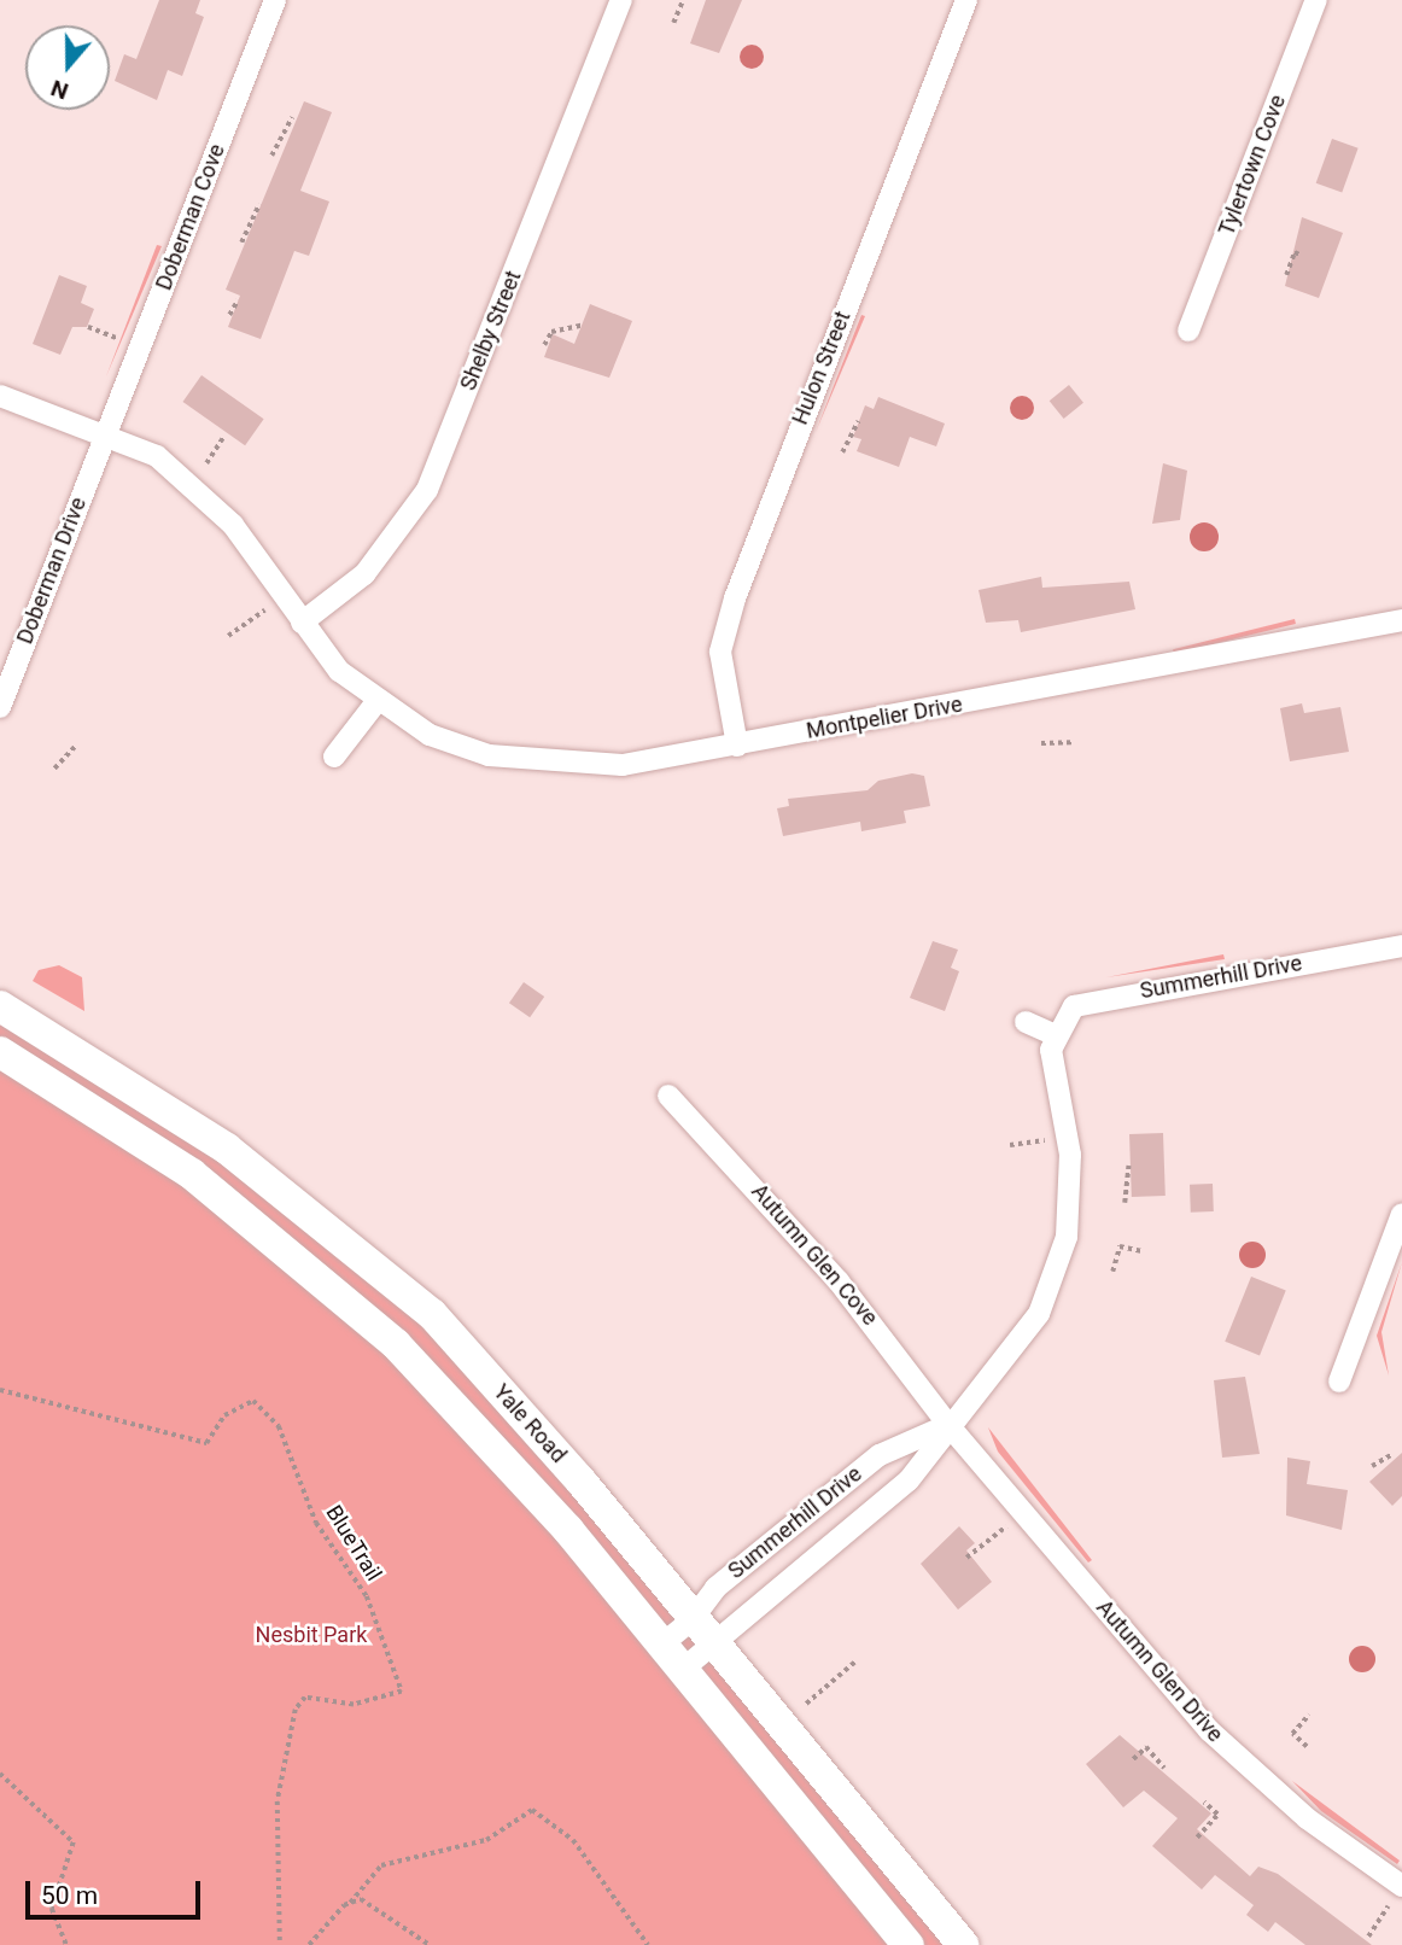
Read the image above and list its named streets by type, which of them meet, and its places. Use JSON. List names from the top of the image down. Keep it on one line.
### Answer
{"streets":{"main road":["Yale Road"],"street":["Tylertown Cove","Doberman Cove","Shelby Street","Hulon Street","Doberman Drive","Montpelier Drive","Summerhill Drive","Autumn Glen Cove","Autumn Glen Drive"],"path":["BlueTrail"]},"crossings":[["Doberman Cove","Doberman Drive"],["Doberman Cove","Montpelier Drive"],["Shelby Street","Montpelier Drive"],["Hulon Street","Montpelier Drive"],["Doberman Drive","Montpelier Drive"],["Summerhill Drive","Autumn Glen Cove"],["Summerhill Drive","Yale Road"],["Summerhill Drive","Autumn Glen Drive"],["Autumn Glen Cove","Autumn Glen Drive"]],"parks":["Nesbit Park"],"scale_bar":"50 m","north":"bottom"}
